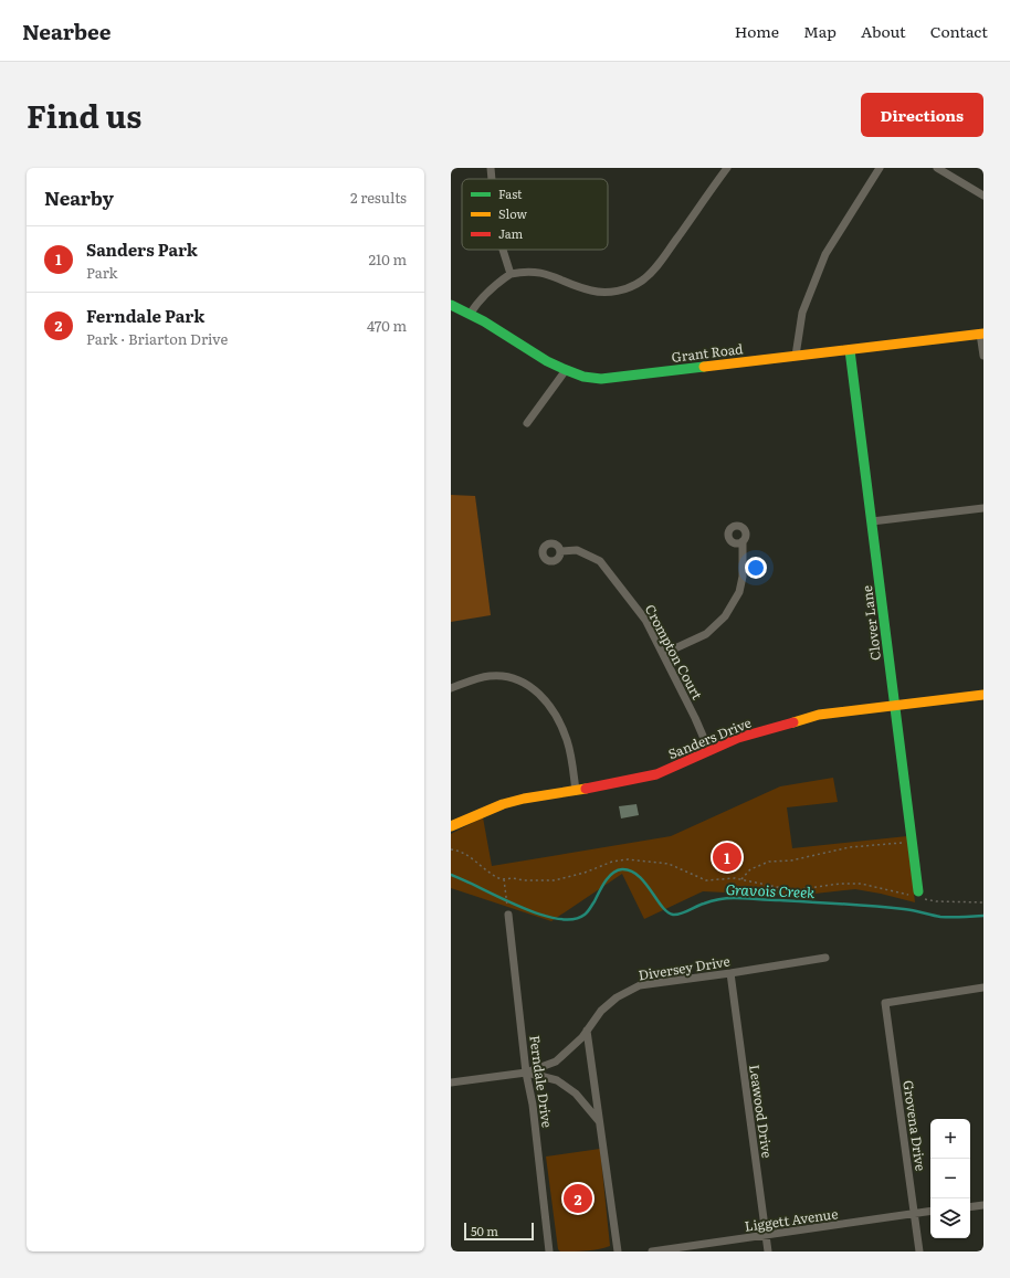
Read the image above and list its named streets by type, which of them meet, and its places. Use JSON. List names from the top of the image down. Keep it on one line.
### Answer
{"streets":{"street":["Grant Road","Clover Lane","Crompton Court","Sanders Drive","Diversey Drive","Ferndale Drive","Leawood Drive","Grovena Drive","Liggett Avenue"]},"crossings":[["Grant Road","Clover Lane"],["Clover Lane","Sanders Drive"],["Crompton Court","Sanders Drive"],["Diversey Drive","Ferndale Drive"],["Diversey Drive","Leawood Drive"],["Leawood Drive","Liggett Avenue"],["Grovena Drive","Liggett Avenue"]],"water":["Gravois Creek"],"legend":["Fast","Slow","Jam"],"scale_bar":"50 m","page":{"header":"Nearbee","nav":["Home","Map","About","Contact"],"title":"Find us","buttons":"Directions","heading":["Nearby","2 results"],"list":[{"mark":"1","name":"Sanders Park","note":"Park","value":"210 m"},{"mark":"2","name":"Ferndale Park","note":"Park · Briarton Drive","value":"470 m"}],"pins":["1","2"],"map_buttons":["+","−"],"scale":"50 m"}}
